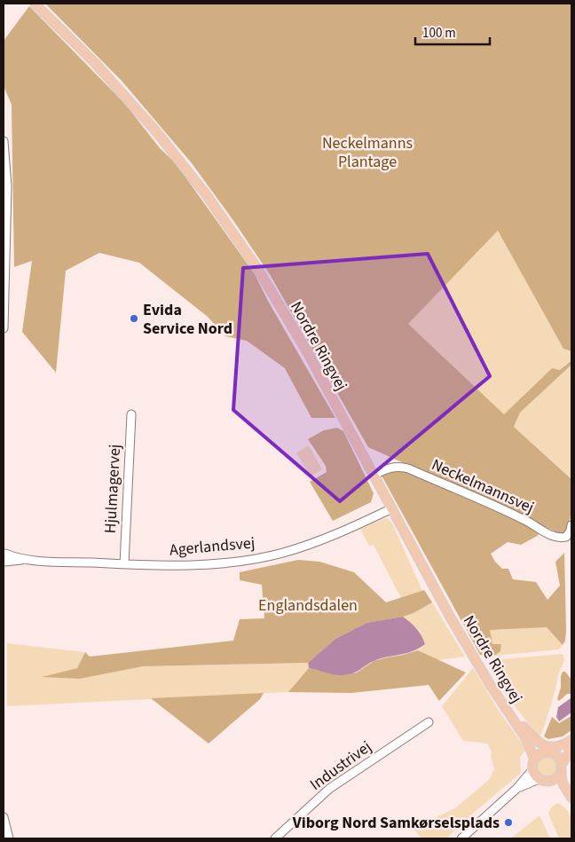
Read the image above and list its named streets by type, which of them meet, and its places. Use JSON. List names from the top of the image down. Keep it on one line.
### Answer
{"streets":{"main road":["Nordre Ringvej"],"street":["Neckelmannsvej","Hjulmagervej","Agerlandsvej","Industrivej"]},"crossings":[["Nordre Ringvej","Neckelmannsvej"],["Nordre Ringvej","Agerlandsvej"],["Hjulmagervej","Agerlandsvej"]],"parks":["Neckelmanns Plantage","Englandsdalen"],"places":["Evida Service Nord","Viborg Nord Samkørselsplads"],"scale_bar":"100 m"}
